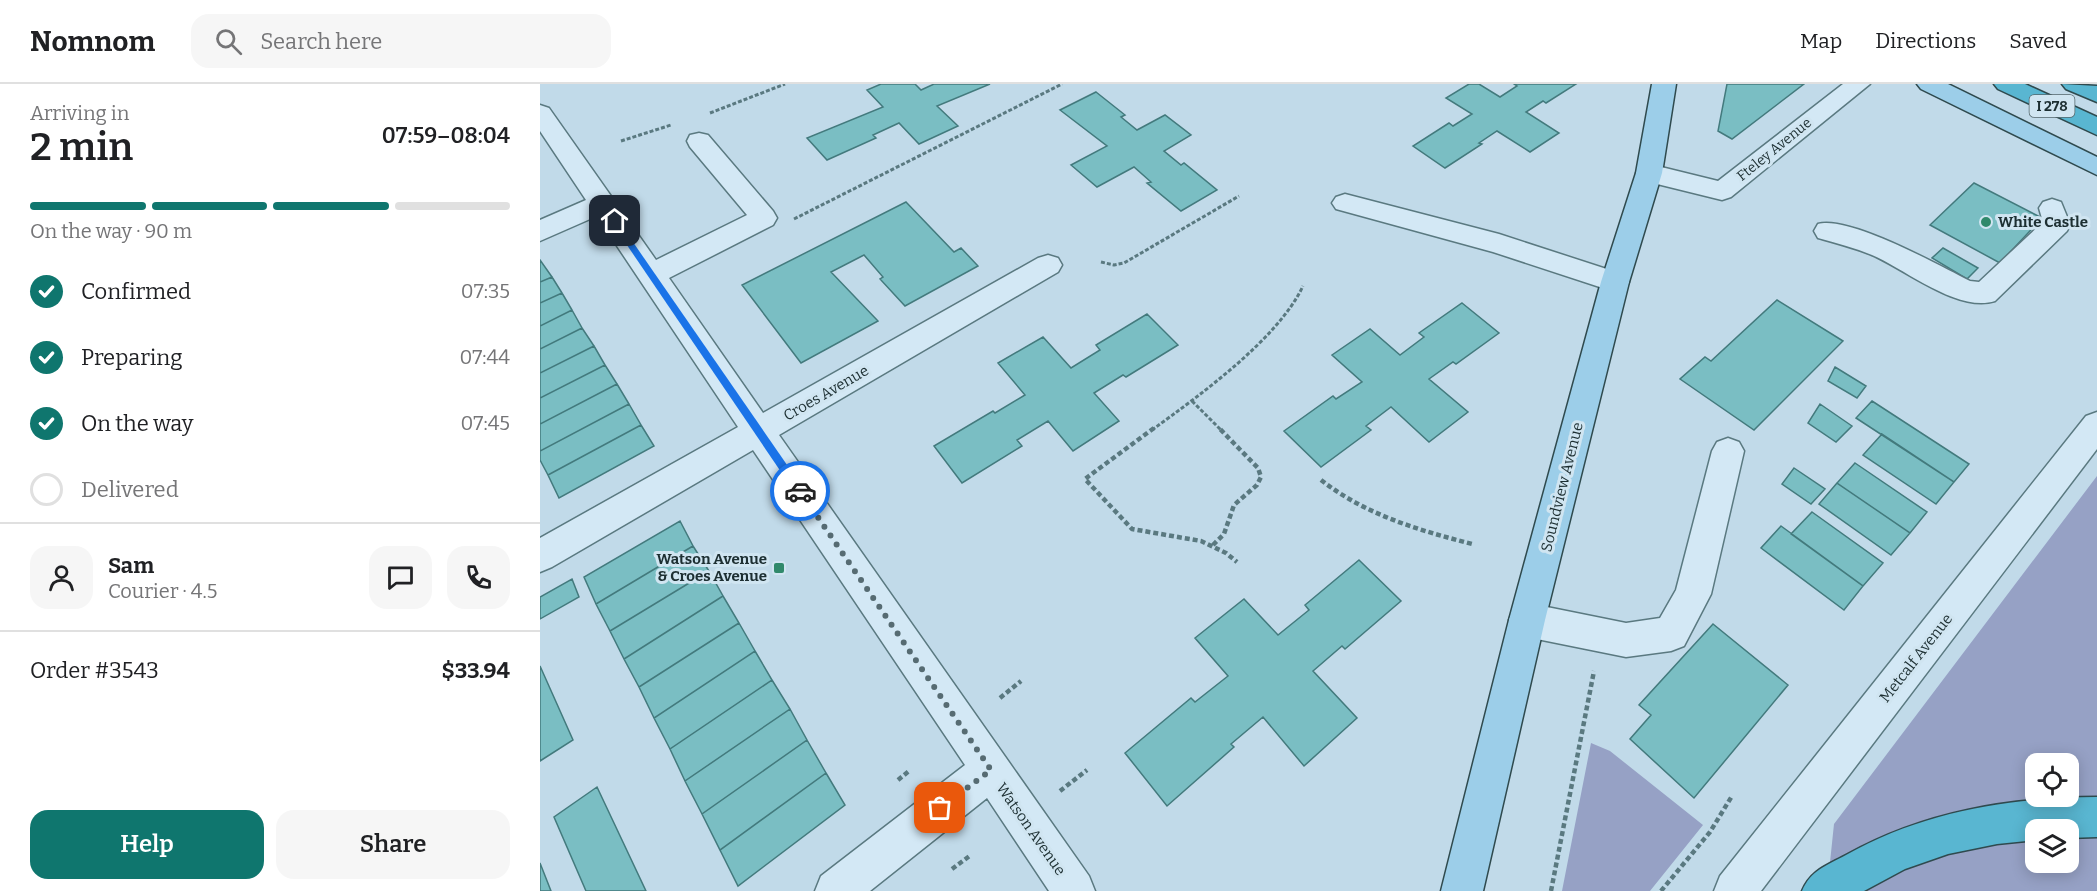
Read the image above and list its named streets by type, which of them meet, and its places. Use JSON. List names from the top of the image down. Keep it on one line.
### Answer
{"streets":{"highway":["I 278"],"main road":["Soundview Avenue"],"street":["Fteley Avenue","Croes Avenue","Metcalf Avenue","Watson Avenue"]},"crossings":[["Fteley Avenue","Soundview Avenue"],["Croes Avenue","Watson Avenue"]],"places":{"other":["White Castle"],"transit":["Watson Avenue & Croes Avenue"]},"page":{"header":"Nomnom","search":"Search here","nav":["Map","Directions","Saved"],"heading":["2 min","Arriving in","07:59–08:04"],"panel":["Sam","Courier · 4.5","Order #3543","$33.94"],"bar":"On the way · 90 m","list":[["Confirmed","07:35"],["Preparing","07:44"],["On the way","07:45"],"Delivered"],"buttons":["Help","Share"]}}
